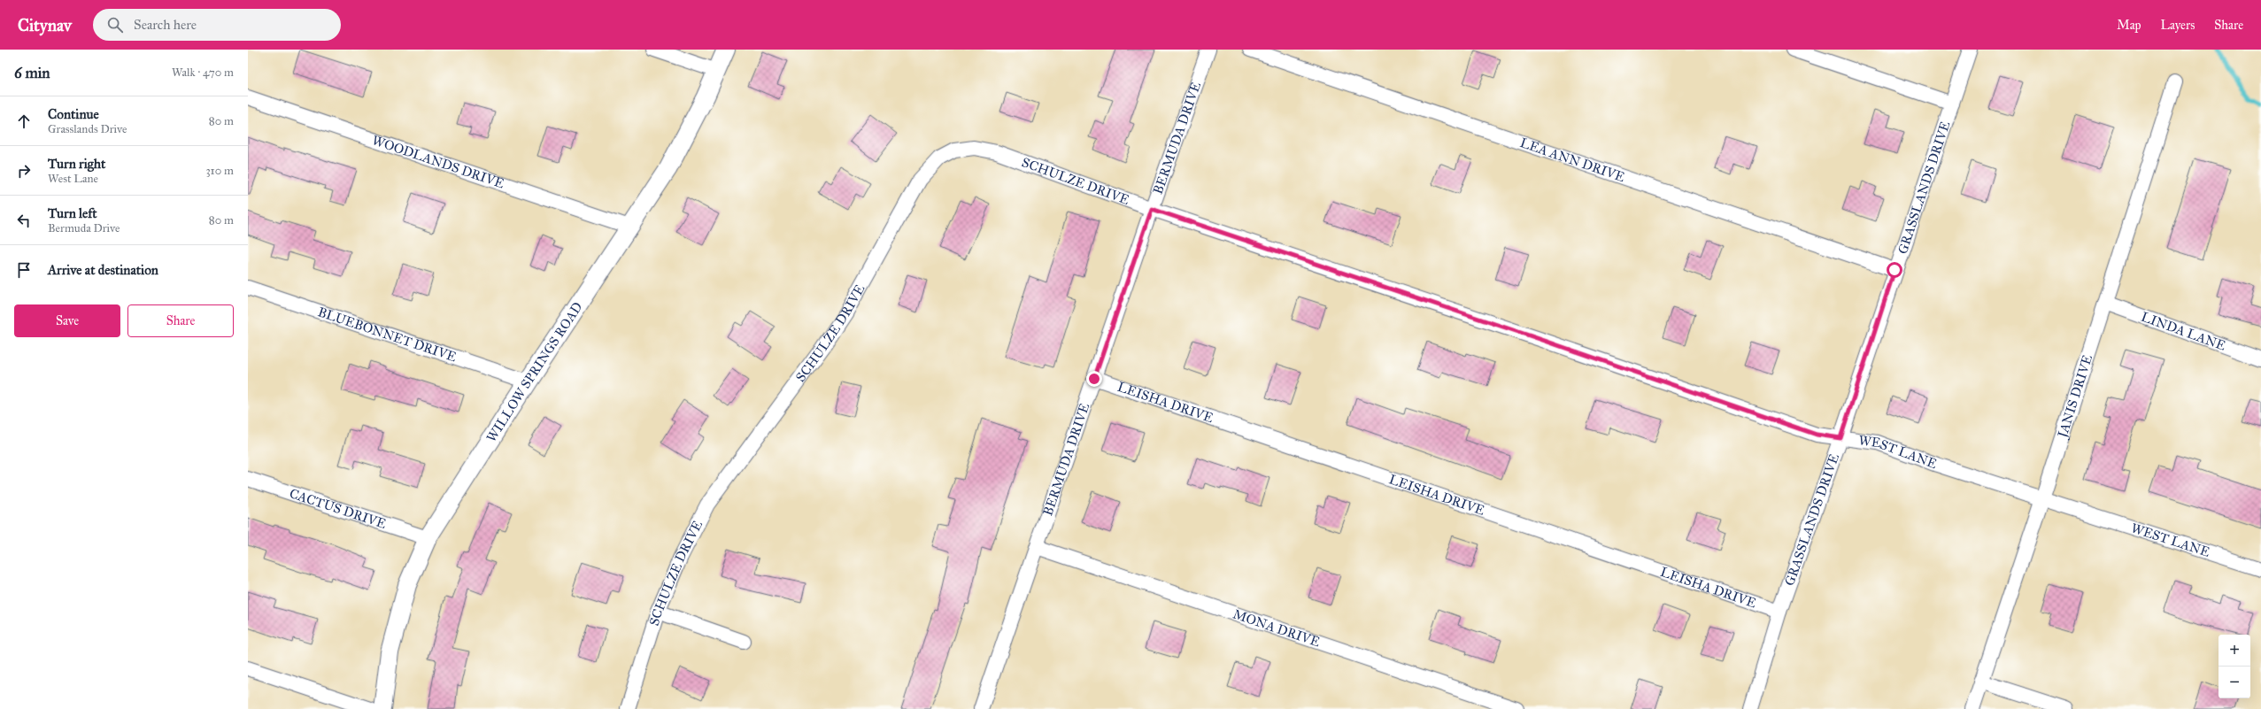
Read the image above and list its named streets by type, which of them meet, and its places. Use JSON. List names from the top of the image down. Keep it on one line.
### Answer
{"streets":{"street":["BERMUDA DRIVE","LEA ANN DRIVE","WOODLANDS DRIVE","SCHULZE DRIVE","GRASSLANDS DRIVE","LINDA LANE","BLUEBONNET DRIVE","WILLOW SPRINGS ROAD","JANIS DRIVE","LEISHA DRIVE","WEST LANE","CACTUS DRIVE","MONA DRIVE"]},"crossings":[["BERMUDA DRIVE","SCHULZE DRIVE"],["BERMUDA DRIVE","LEISHA DRIVE"],["BERMUDA DRIVE","WEST LANE"],["BERMUDA DRIVE","MONA DRIVE"],["LEA ANN DRIVE","GRASSLANDS DRIVE"],["WOODLANDS DRIVE","WILLOW SPRINGS ROAD"],["SCHULZE DRIVE","WEST LANE"],["GRASSLANDS DRIVE","LEISHA DRIVE"],["GRASSLANDS DRIVE","WEST LANE"],["LINDA LANE","JANIS DRIVE"],["BLUEBONNET DRIVE","WILLOW SPRINGS ROAD"],["WILLOW SPRINGS ROAD","CACTUS DRIVE"],["JANIS DRIVE","WEST LANE"]],"page":{"header":"Citynav","search":"Search here","nav":["Map","Layers","Share"],"heading":["6 min","Walk · 470 m"],"list":[["Continue","Grasslands Drive","80 m"],["Turn right","West Lane","310 m"],["Turn left","Bermuda Drive","80 m"],"Arrive at destination"],"buttons":["Save","Share"],"map_buttons":["+","−"]}}
